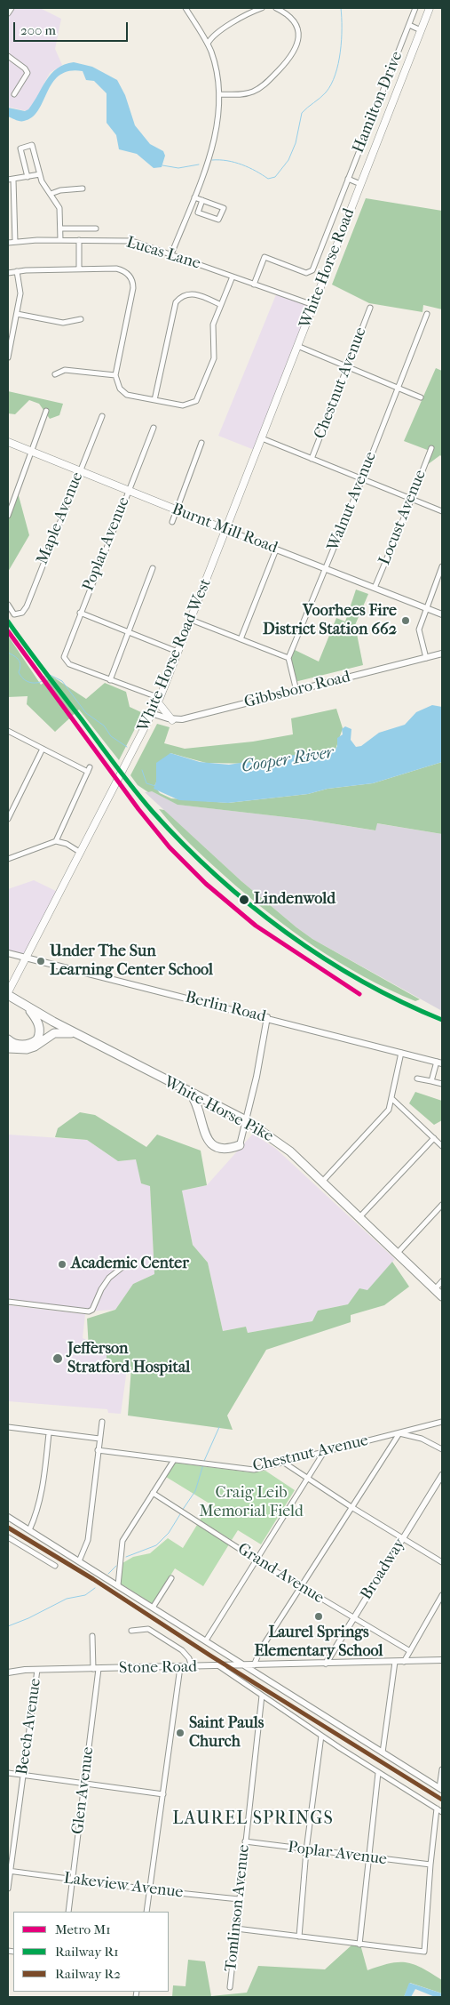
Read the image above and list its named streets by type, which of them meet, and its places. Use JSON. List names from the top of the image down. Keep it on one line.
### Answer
{"streets":{"highway":["White Horse Pike"],"main road":["White Horse Road","Burnt Mill Road","White Horse Road West"],"street":["Hamilton Drive","Lucas Lane","Chestnut Avenue","Walnut Avenue","Locust Avenue","Maple Avenue","Poplar Avenue","Gibbsboro Road","Berlin Road","Broadway","Grand Avenue","Stone Road","Beech Avenue","Glen Avenue","Lakeview Avenue","Tomlinson Avenue"]},"crossings":[["Hamilton Drive","Lucas Lane"],["Lucas Lane","White Horse Road"],["White Horse Road","Burnt Mill Road"],["White Horse Road","White Horse Road West"],["Walnut Avenue","Burnt Mill Road"],["Locust Avenue","Burnt Mill Road"],["Maple Avenue","Burnt Mill Road"],["Burnt Mill Road","Poplar Avenue"],["Burnt Mill Road","White Horse Road West"],["Poplar Avenue","Tomlinson Avenue"],["White Horse Road West","Gibbsboro Road"],["White Horse Road West","Berlin Road"],["White Horse Road West","White Horse Pike"],["Broadway","Grand Avenue"],["Broadway","Stone Road"],["Stone Road","Beech Avenue"],["Stone Road","Glen Avenue"],["Beech Avenue","Lakeview Avenue"],["Glen Avenue","Lakeview Avenue"],["Lakeview Avenue","Tomlinson Avenue"]],"districts":["LAUREL SPRINGS"],"water":["Cooper River"],"parks":["Craig Leib Memorial Field"],"places":["Voorhees Fire District Station 662","Lindenwold","Under The Sun Learning Center School","Academic Center","Jefferson Stratford Hospital","Laurel Springs Elementary School","Saint Pauls Church"],"lines":["rail line R1","metro line M1","rail line R2"],"legend":["Metro M1","Railway R1","Railway R2"],"scale_bar":"200 m"}
